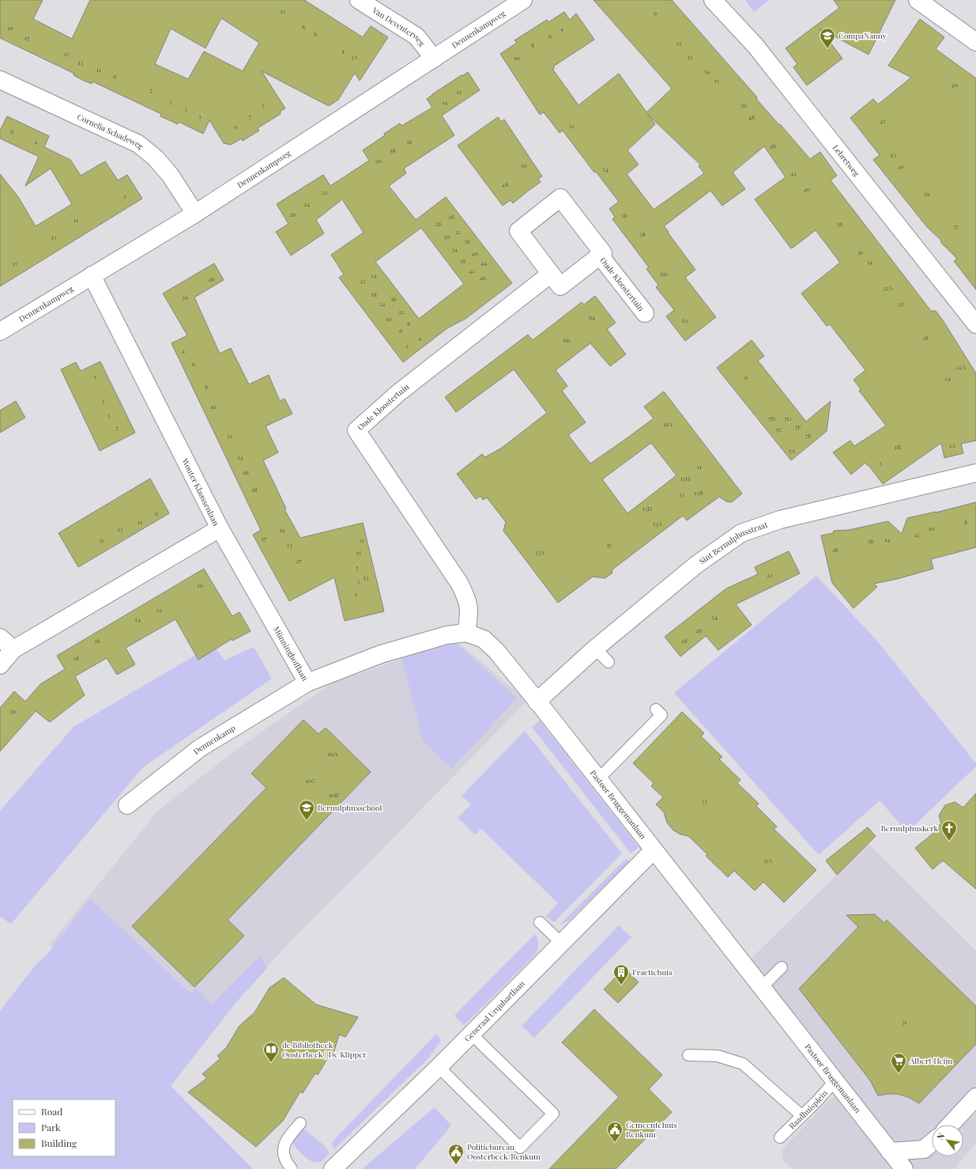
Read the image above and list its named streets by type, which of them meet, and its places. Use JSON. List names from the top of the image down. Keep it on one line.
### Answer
{"streets":{"street":["Van Deventerweg","Dennenkampweg","Cornelia Schadeweg","Lebretweg","Oude Kloostertuin","Wouter Klaassenlaan","Sint Bernulphusstraat","Münninghofflaan","Dennenkamp","Pastoor Bruggemanlaan","Generaal Urquhartlaan"],"lane":["Raadhuisplein"]},"crossings":[["Van Deventerweg","Dennenkampweg"],["Dennenkampweg","Cornelia Schadeweg"],["Dennenkampweg","Wouter Klaassenlaan"],["Oude Kloostertuin","Münninghofflaan"],["Oude Kloostertuin","Pastoor Bruggemanlaan"],["Wouter Klaassenlaan","Münninghofflaan"],["Sint Bernulphusstraat","Pastoor Bruggemanlaan"],["Münninghofflaan","Dennenkamp"],["Münninghofflaan","Pastoor Bruggemanlaan"],["Pastoor Bruggemanlaan","Generaal Urquhartlaan"],["Pastoor Bruggemanlaan","Raadhuisplein"]],"places":{"school or university":["CompaNanny","Bernulphusschool"],"church":["Bernulphuskerk"],"building":["Fractiehuis"],"library":["de Bibliotheek Oosterbeek | De Klipper"],"supermarket":["Albert Heijn"],"public building":["Gemeentehuis Renkum","Politiebureau Oosterbeek/Renkum"]},"house_numbers":["12","9","8","19","4","6","6","17","12","8","4","15","3A","13","10","13","11","14","9","15","40","7","12","5","14","5","50","3","1","7","48","45","52","9","6","4","16","46","18","43","20","50","41","54","42","48","40","22","39","2","24","26","56","28","11","26","38","37","32","58","30","13","36","34","36","40","38","34","44","15","42","60","24","46","28","22","32A","18","30","16","14","32","12","64","10","62","8","6","4","28","66","2","4","6","22A","1","9","24","8","3","10","5","7D","7G","11A","7F","7","7C","12","7E","1A","1B","7A","14","3","11","16","13H","18","13B","13","13D","9","11","8","13A","10","13","19","12","17","14","15","9","16","23","15","18","33A","15","27","5","22","13","3","20","1","22","24","24","26","26","28","28","30","10A","10C","10B","33","31A","31"],"legend":["Road","Park","Building"],"north":"top left"}
